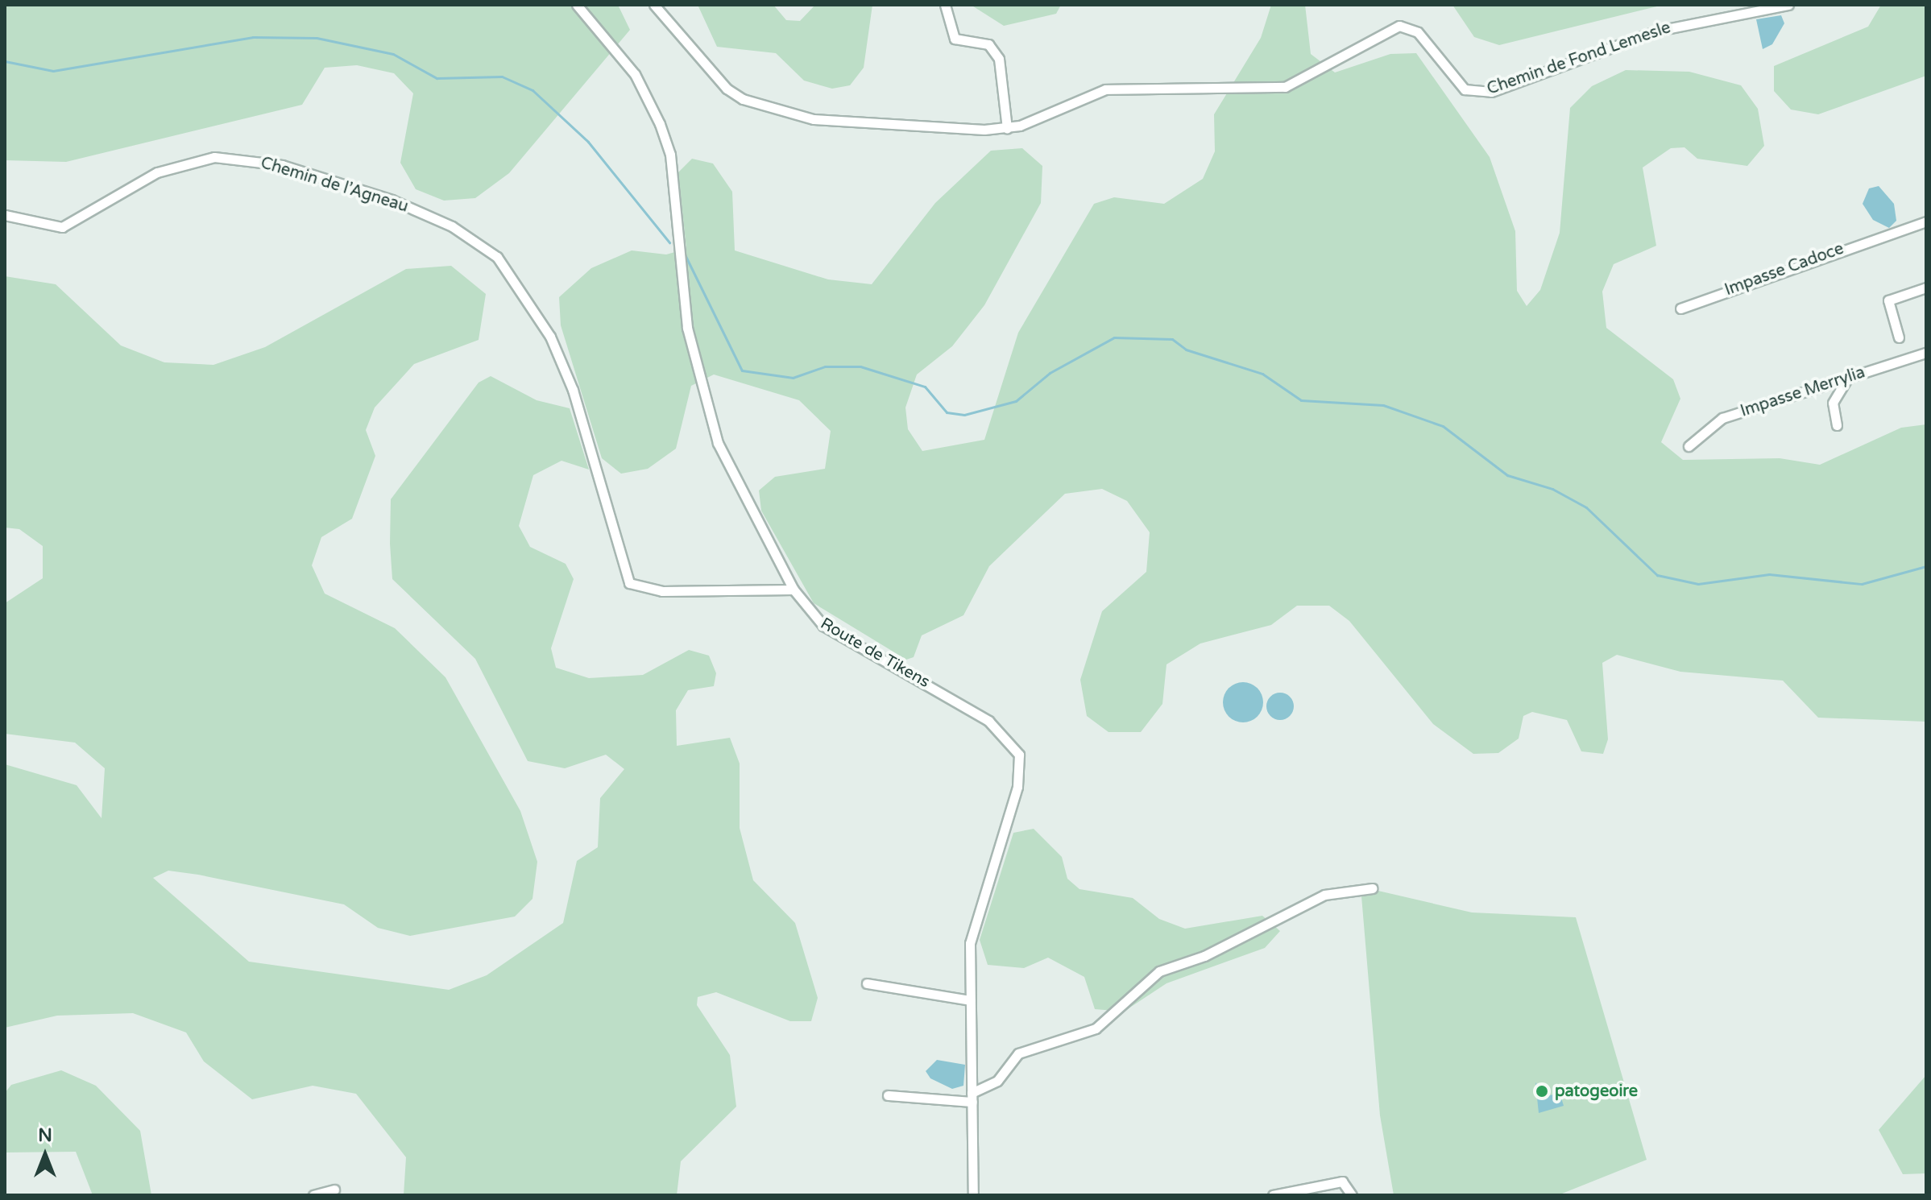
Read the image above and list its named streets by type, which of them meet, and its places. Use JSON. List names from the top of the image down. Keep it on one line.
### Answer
{"streets":{"street":["Chemin de Fond Lemesle","Chemin de l’Agneau","Impasse Cadoce","Impasse Merrylia","Route de Tikens"]},"crossings":[["Chemin de l’Agneau","Route de Tikens"]],"places":["patogeoire"],"north":"top"}
